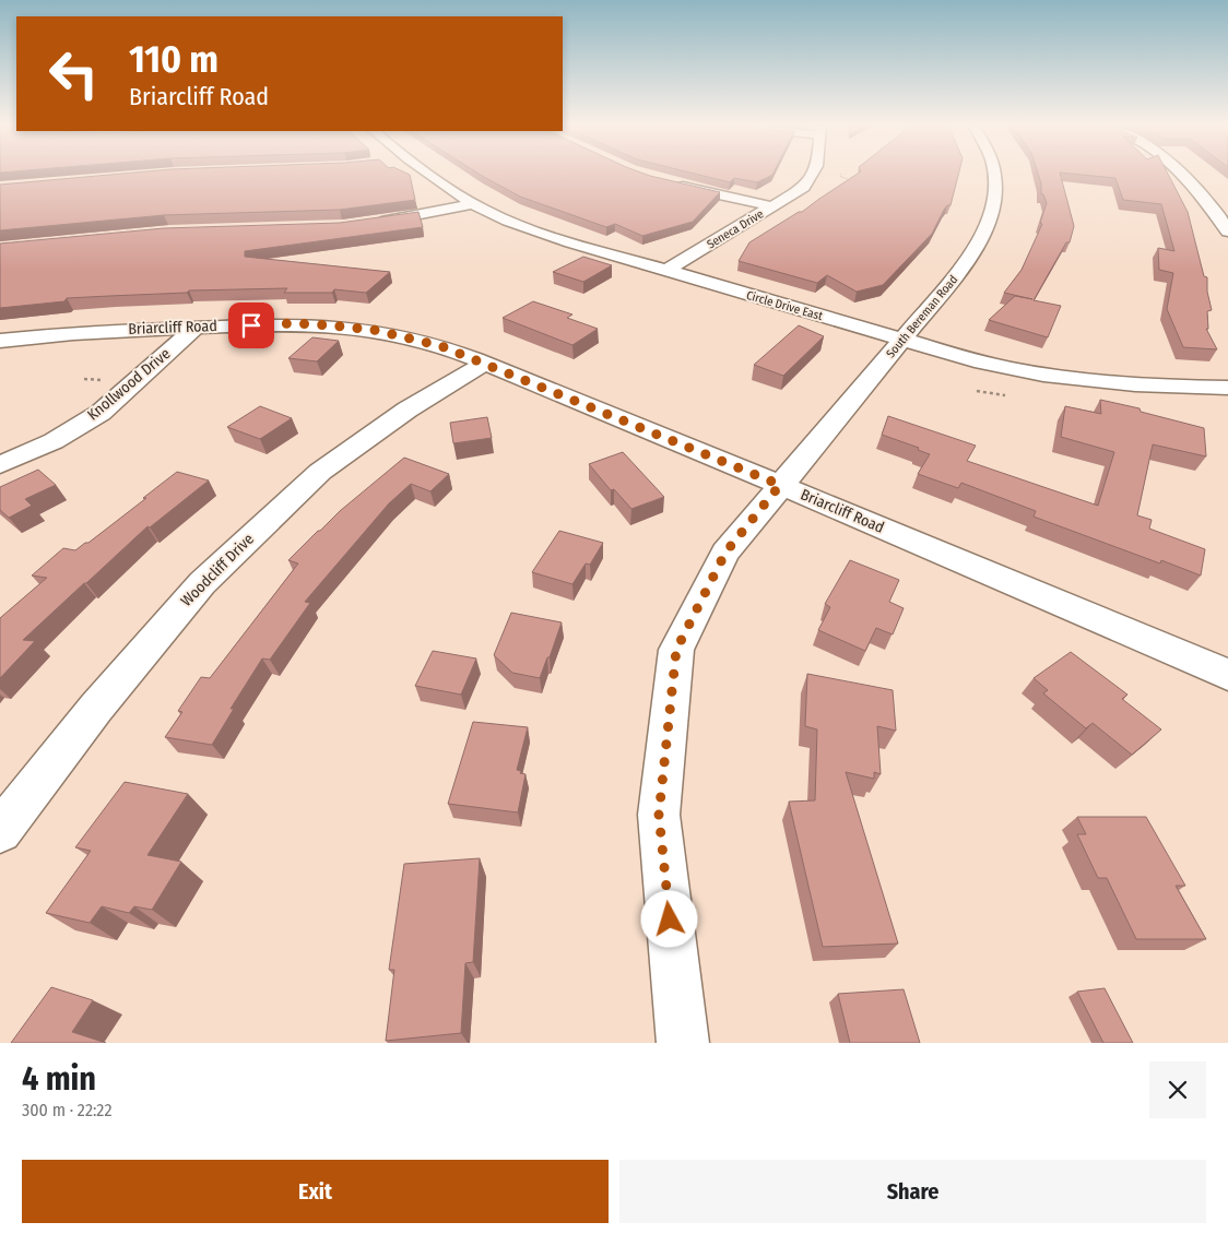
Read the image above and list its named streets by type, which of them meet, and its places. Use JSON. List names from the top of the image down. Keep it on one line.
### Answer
{"streets":{"street":["Seneca Drive","Circle Drive East","South Bereman Road","Briarcliff Road","Knollwood Drive","Woodcliff Drive"]},"crossings":[["Seneca Drive","Circle Drive East"],["Circle Drive East","South Bereman Road"],["South Bereman Road","Briarcliff Road"],["Briarcliff Road","Knollwood Drive"],["Briarcliff Road","Woodcliff Drive"]],"page":{"turn":["110 m","Briarcliff Road"],"heading":["4 min","300 m · 22:22"],"buttons":["Exit","Share"]}}
